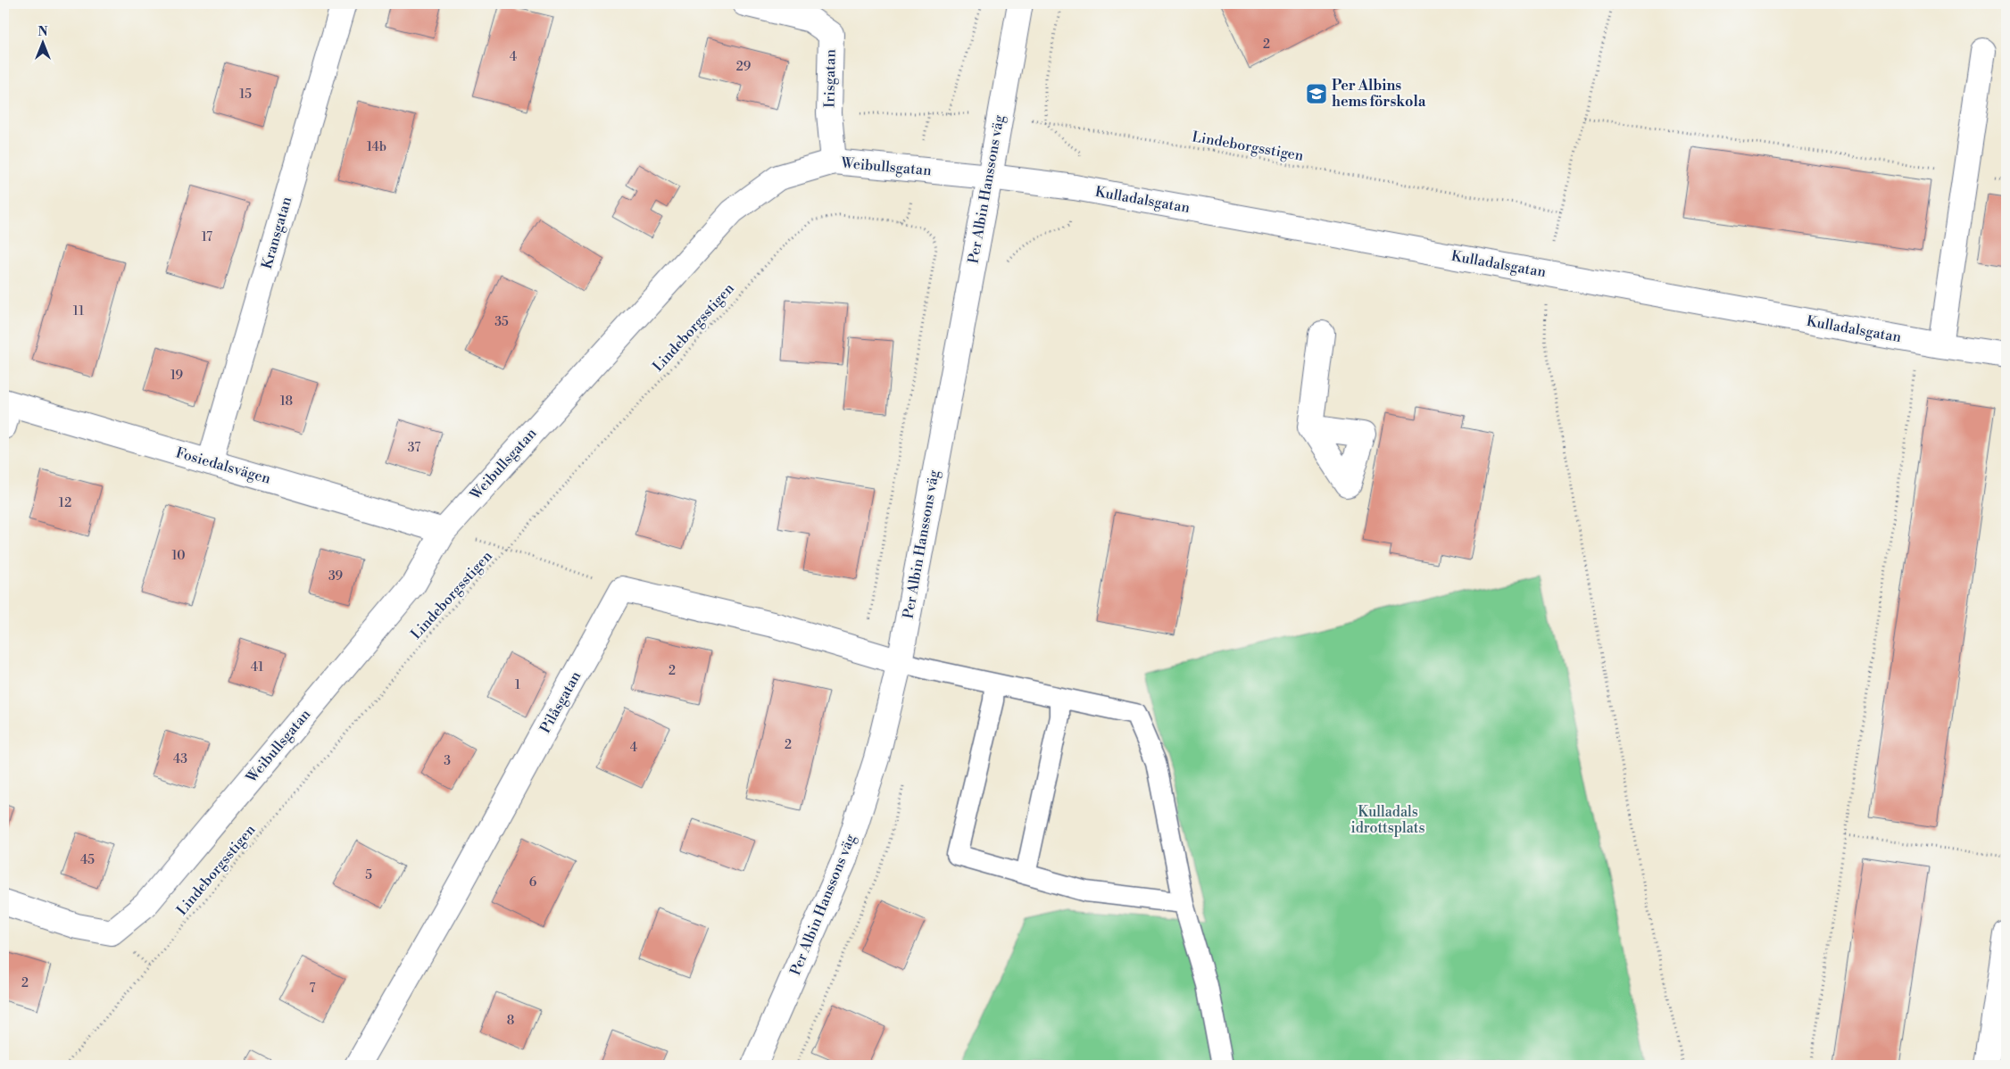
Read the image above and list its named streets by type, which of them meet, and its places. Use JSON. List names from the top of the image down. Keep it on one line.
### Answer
{"streets":{"street":["Irisgatan","Weibullsgatan","Per Albin Hanssons väg","Kulladalsgatan","Kransgatan","Fosiedalsvägen","Pilåsgatan"],"path":["Lindeborgsstigen"]},"crossings":[["Irisgatan","Lindeborgsstigen"],["Irisgatan","Weibullsgatan"],["Lindeborgsstigen","Per Albin Hanssons väg"],["Weibullsgatan","Per Albin Hanssons väg"],["Weibullsgatan","Kulladalsgatan"],["Weibullsgatan","Fosiedalsvägen"],["Per Albin Hanssons väg","Kulladalsgatan"],["Kransgatan","Fosiedalsvägen"]],"parks":["Kulladals idrottsplats"],"places":{"school or university":["Per Albins hems förskola"]},"house_numbers":["2","4","29","15","14b","17","11","35","19","18","37","12","10","39","41","2","1","2","4","43","3","45","5","6","2","7","8"],"north":"top"}
